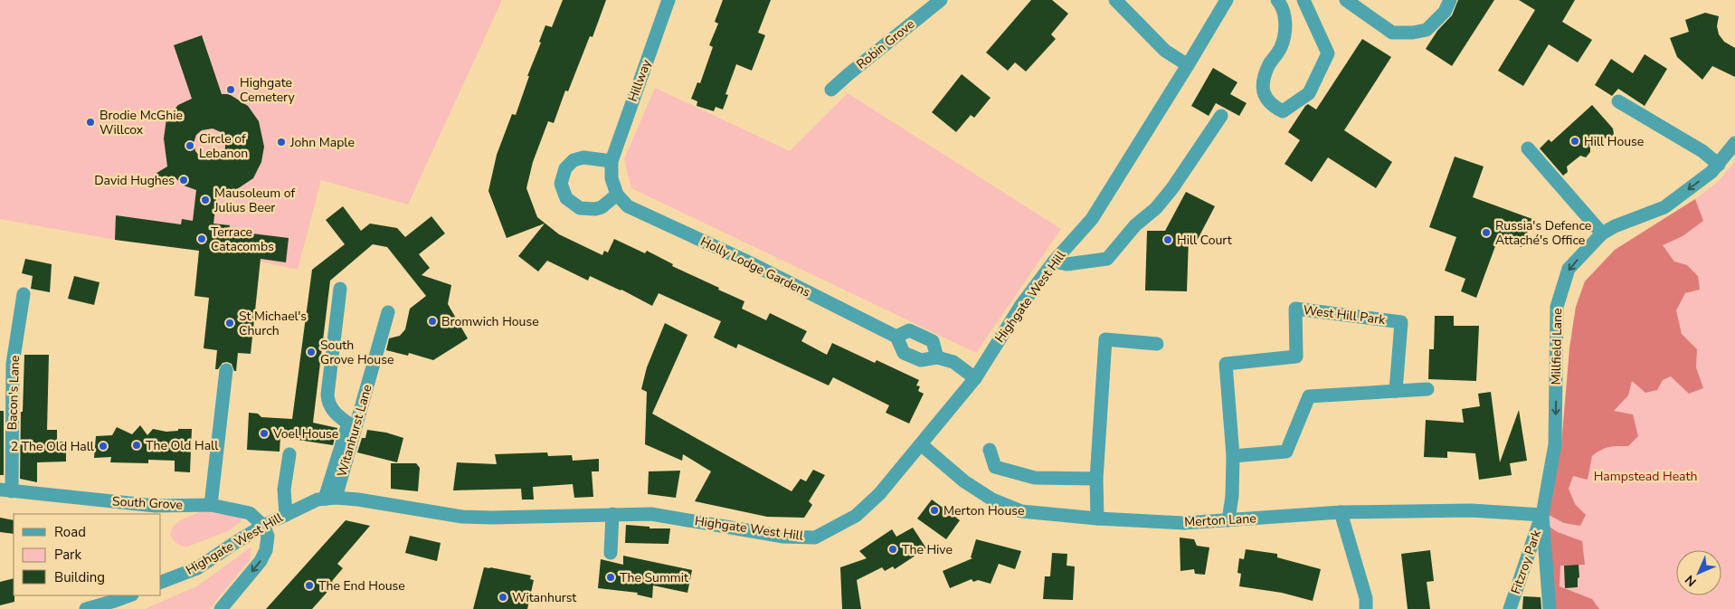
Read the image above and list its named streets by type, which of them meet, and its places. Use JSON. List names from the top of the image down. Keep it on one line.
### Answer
{"streets":{"street":["Robin Grove","Hillway","Holly Lodge Gardens","Highgate West Hill","West Hill Park","Millfield Lane","Bacon's Lane","Witanhurst Lane","South Grove","Merton Lane","Fitzroy Park"]},"crossings":[["Hillway","Holly Lodge Gardens"],["Highgate West Hill","Witanhurst Lane"],["Highgate West Hill","South Grove"],["Highgate West Hill","Merton Lane"],["West Hill Park","Merton Lane"],["Millfield Lane","Merton Lane"],["Millfield Lane","Fitzroy Park"],["Bacon's Lane","South Grove"],["Merton Lane","Fitzroy Park"]],"one_way":["Millfield Lane"],"parks":["Hampstead Heath"],"places":["Highgate Cemetery","Brodie McGhie Willcox","Hill House","John Maple","Circle of Lebanon","David Hughes","Mausoleum of Julius Beer","Russia's Defence Attaché's Office","Terrace Catacombs","Hill Court","Bromwich House","St Michael's Church","South Grove House","Voel House","The Old Hall","2 The Old Hall","Merton House","The Hive","The Summit","The End House","Witanhurst"],"legend":["Road","Park","Building"],"north":"bottom left"}
